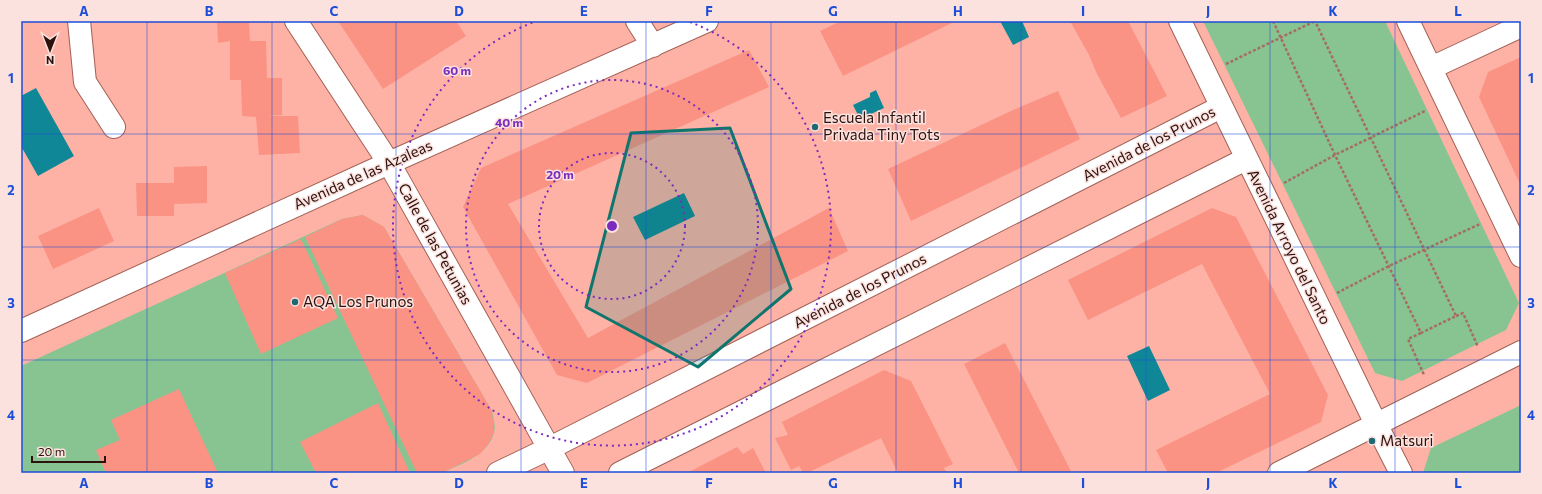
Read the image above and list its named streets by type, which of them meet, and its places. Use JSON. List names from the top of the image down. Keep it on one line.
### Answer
{"streets":{"street":["Avenida de los Prunos","Avenida de las Azaleas","Calle de las Petunias","Avenida Arroyo del Santo"]},"crossings":[["Avenida de los Prunos","Calle de las Petunias"],["Avenida de los Prunos","Avenida Arroyo del Santo"],["Avenida de las Azaleas","Calle de las Petunias"]],"places":["Escuela Infantil Privada Tiny Tots","AQA Los Prunos","Matsuri"],"scale_bar":"20 m","north":"bottom","grid":{"columns":["A","B","C","D","E","F","G","H","I","J","K","L"],"rows":["1","2","3","4"]},"rings":["60 m","40 m","20 m"]}
